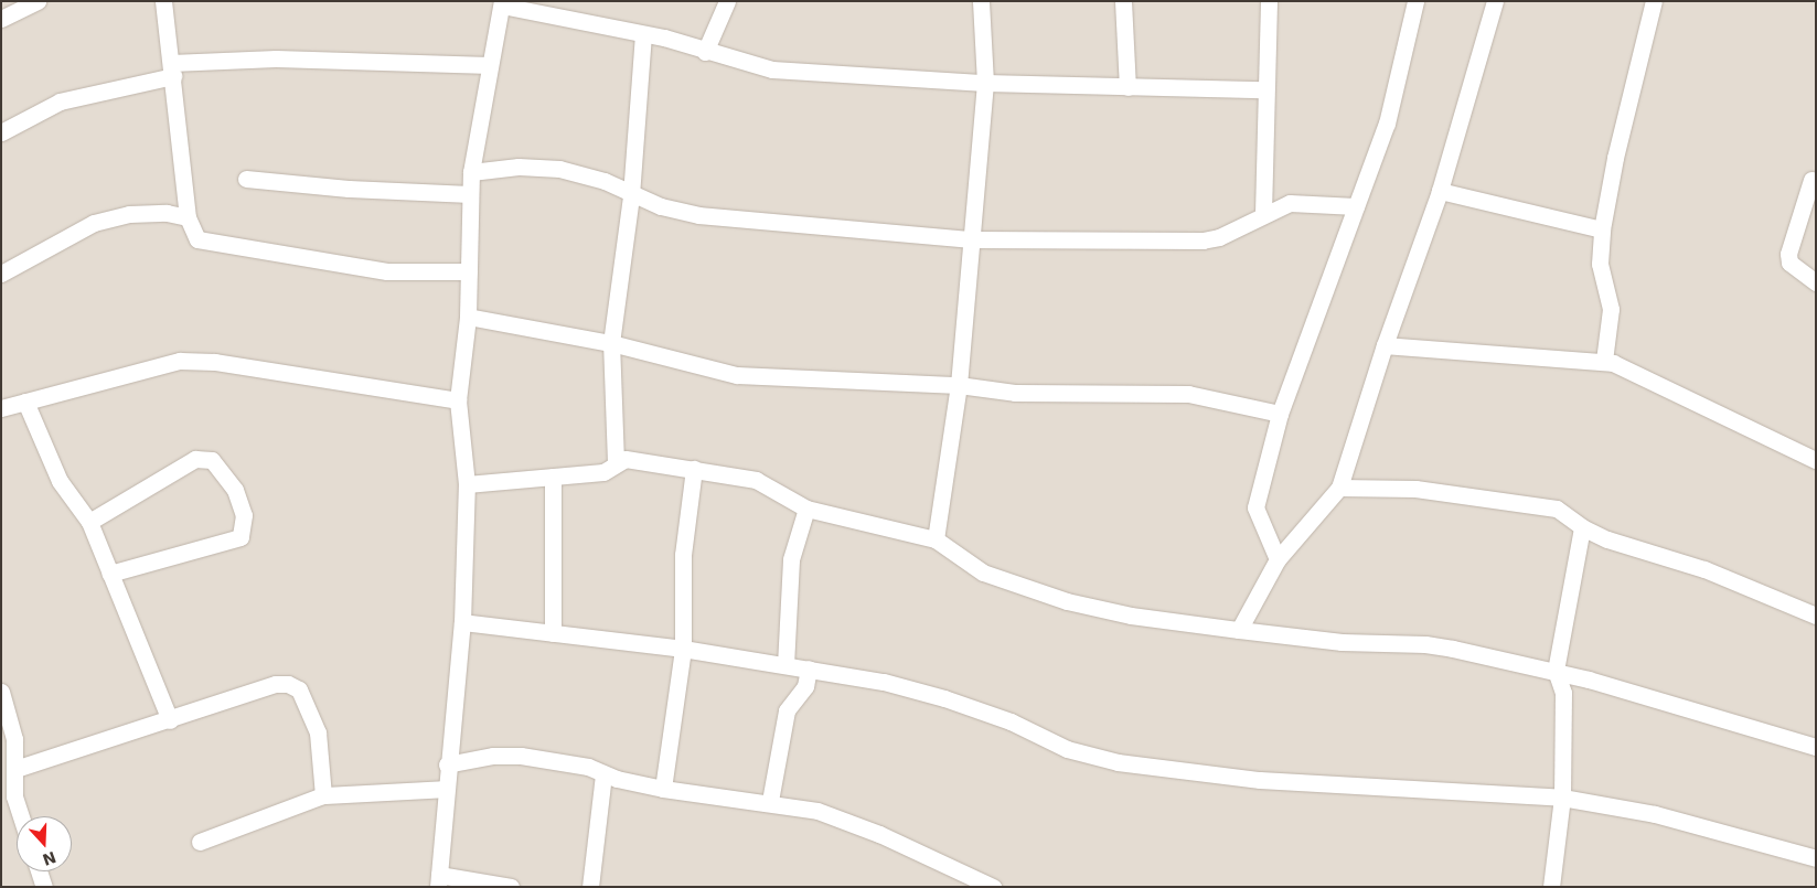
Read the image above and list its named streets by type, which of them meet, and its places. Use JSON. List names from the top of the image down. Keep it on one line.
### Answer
{"north":"bottom"}
